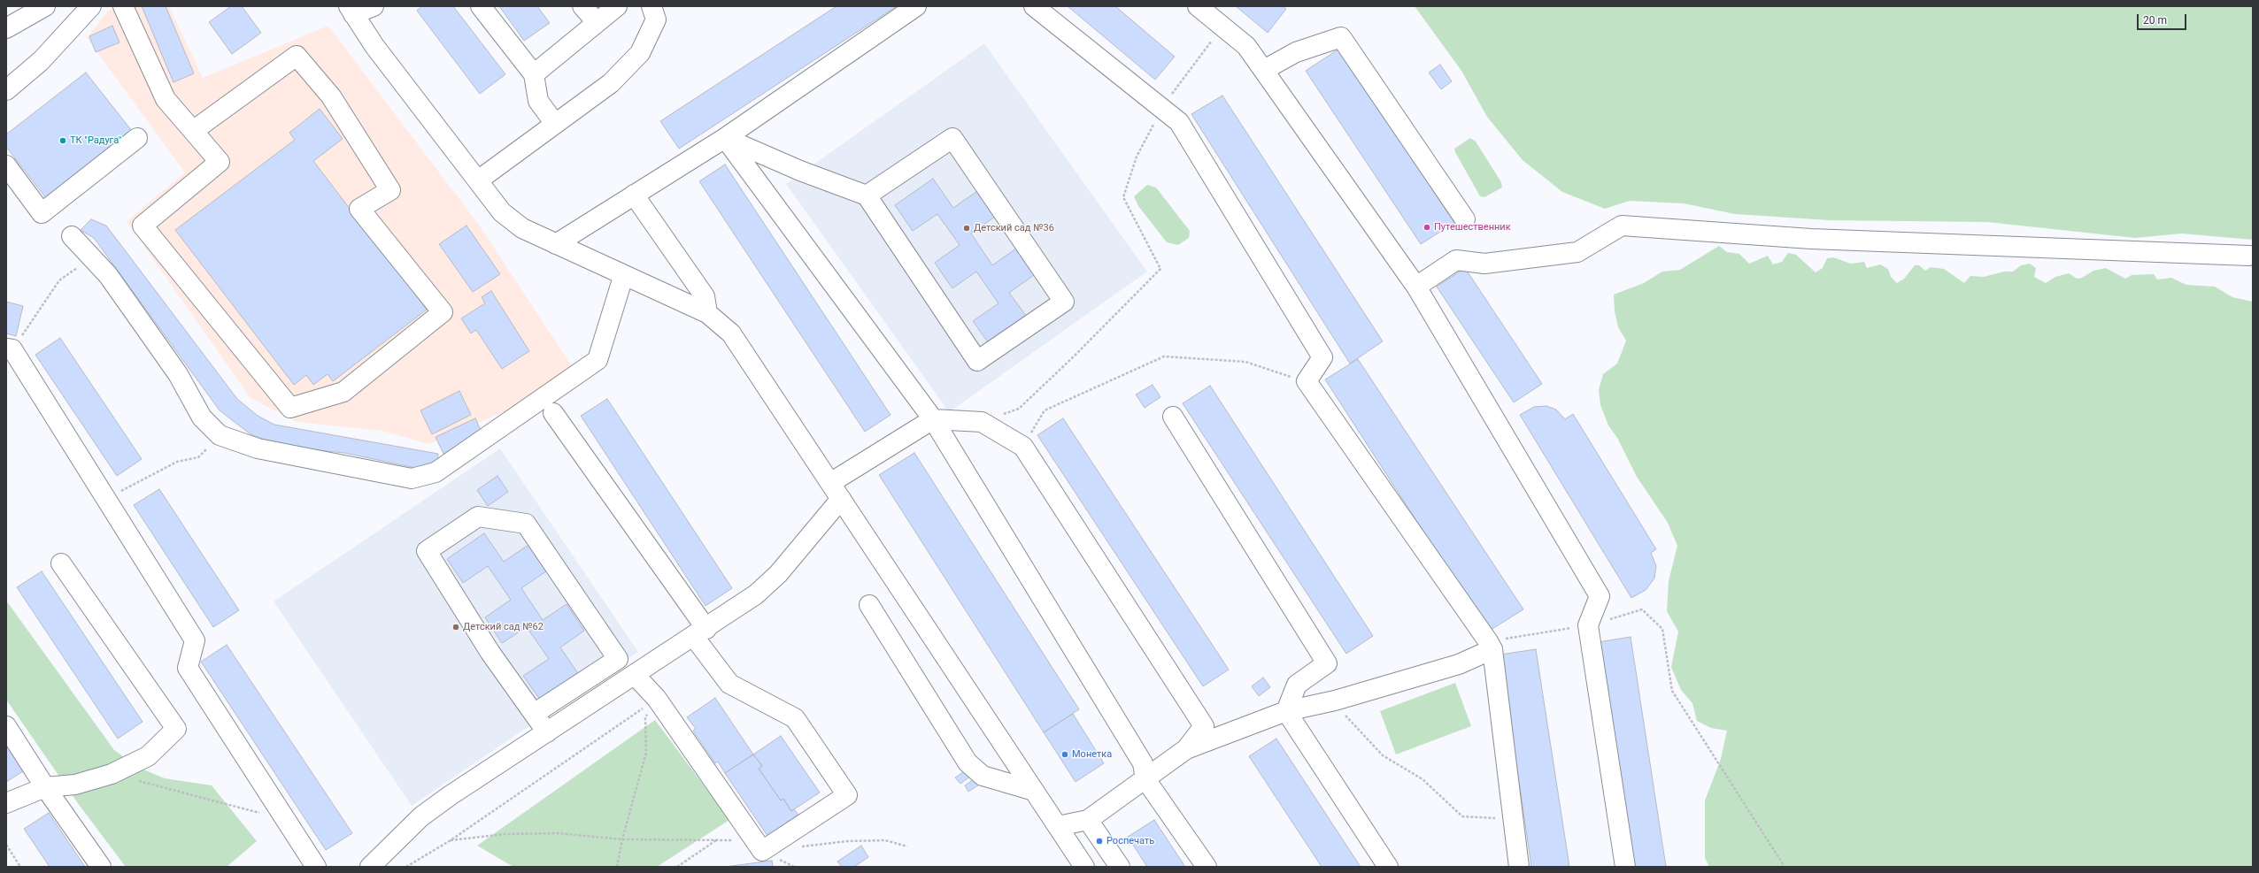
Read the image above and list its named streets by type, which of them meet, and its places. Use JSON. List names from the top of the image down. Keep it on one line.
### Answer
{"places":["ТК \"Радуга\"","Путешественник","Детский сад №36","Детский сад №62","Монетка","Роспечать"],"scale_bar":"20 m"}
